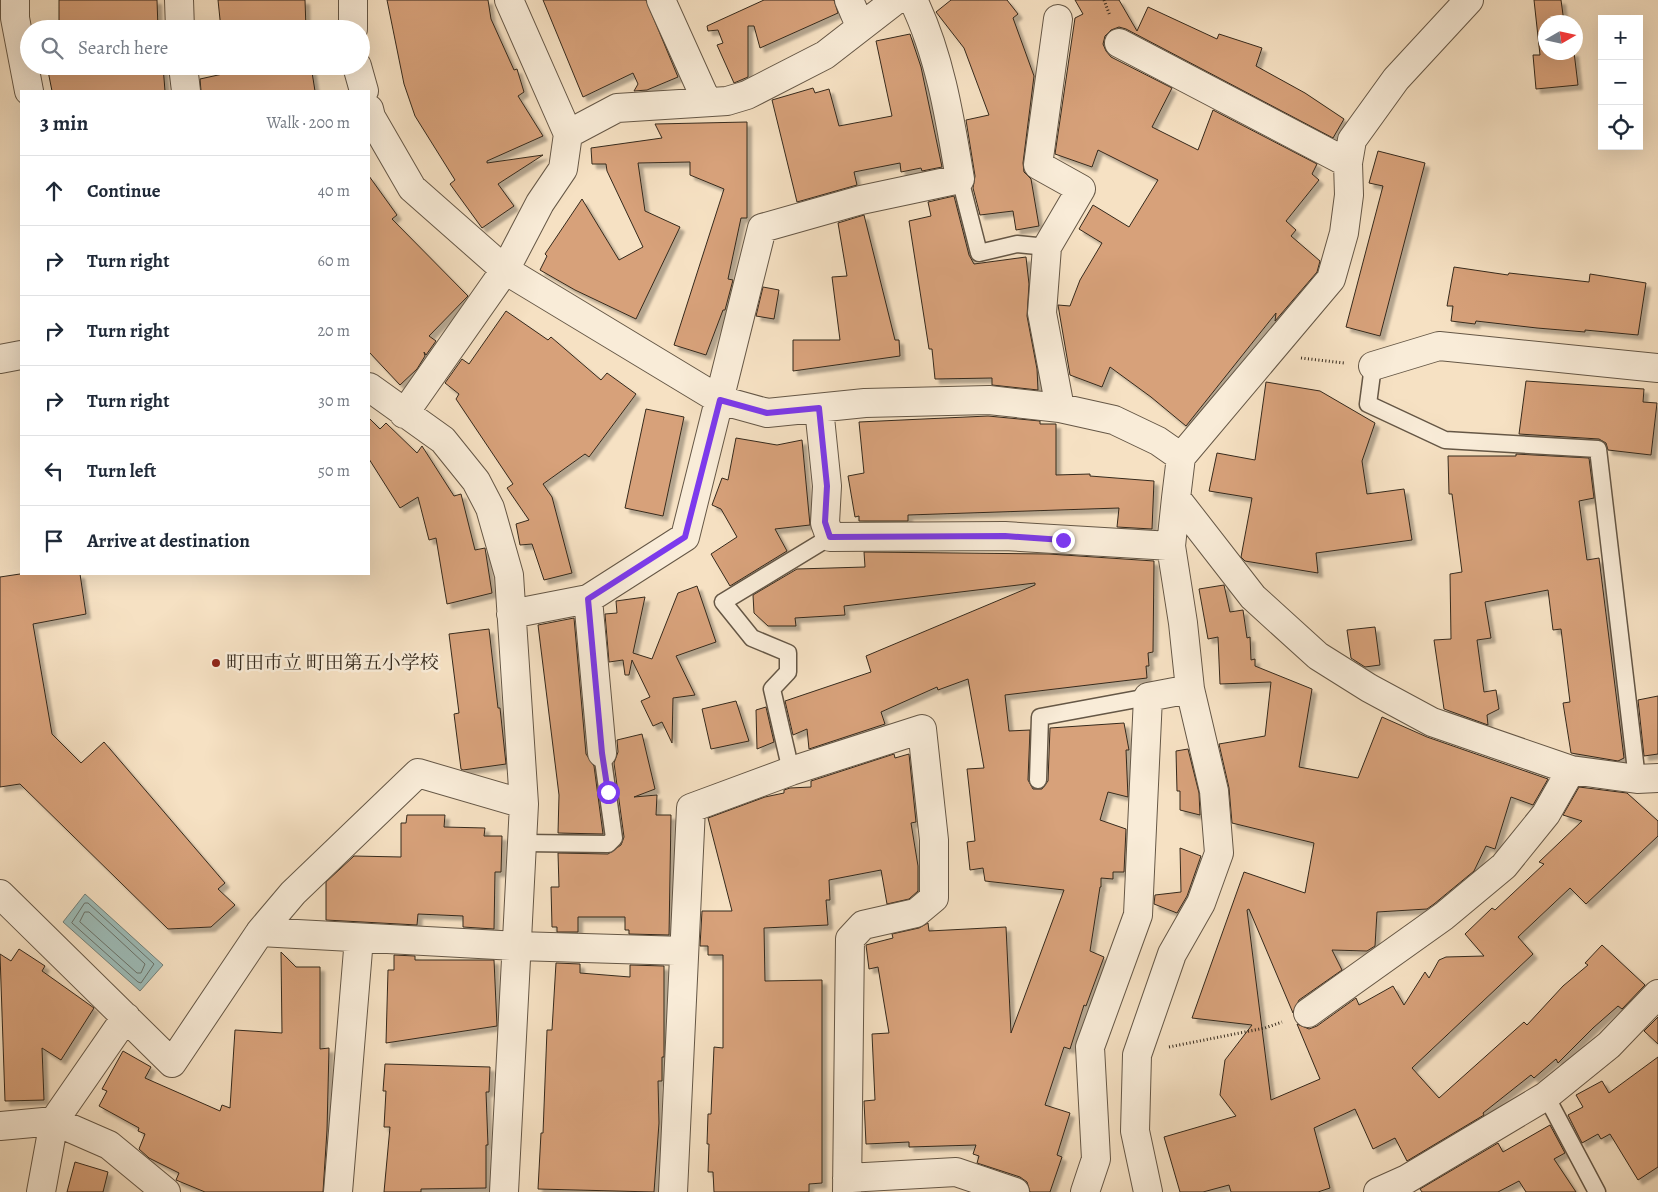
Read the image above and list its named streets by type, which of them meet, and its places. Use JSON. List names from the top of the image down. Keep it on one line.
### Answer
{"places":["町田市立 町田第五小学校"],"north":"right","page":{"map_buttons":["+","−"],"search":"Search here","heading":["3 min","Walk · 200 m"],"list":[["Continue","40 m"],["Turn right","60 m"],["Turn right","20 m"],["Turn right","30 m"],["Turn left","50 m"],"Arrive at destination"]}}
